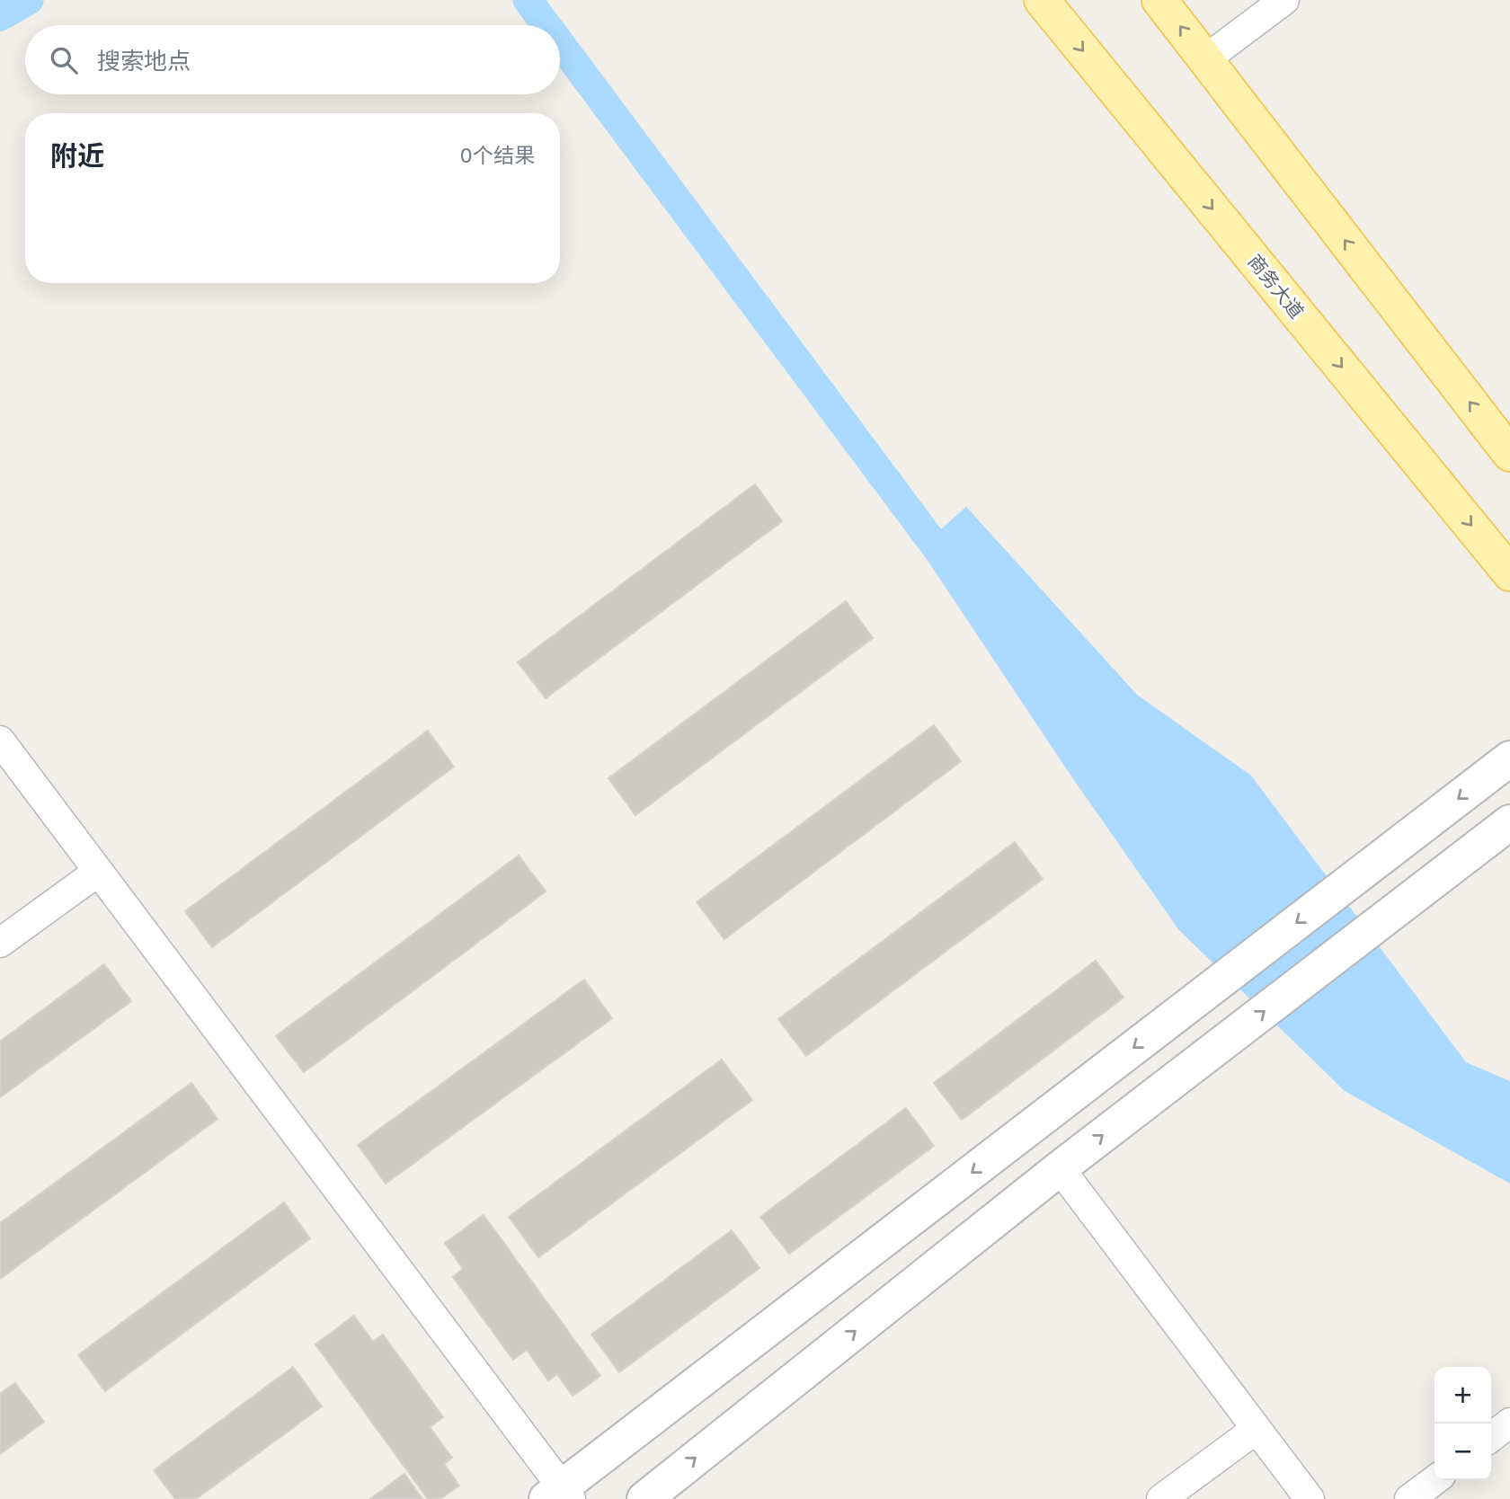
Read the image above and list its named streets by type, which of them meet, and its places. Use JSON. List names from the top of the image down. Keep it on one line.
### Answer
{"streets":{"main road":["商务大道"]},"page":{"search":"搜索地点","heading":["附近","0个结果"],"map_buttons":["+","−"]}}
